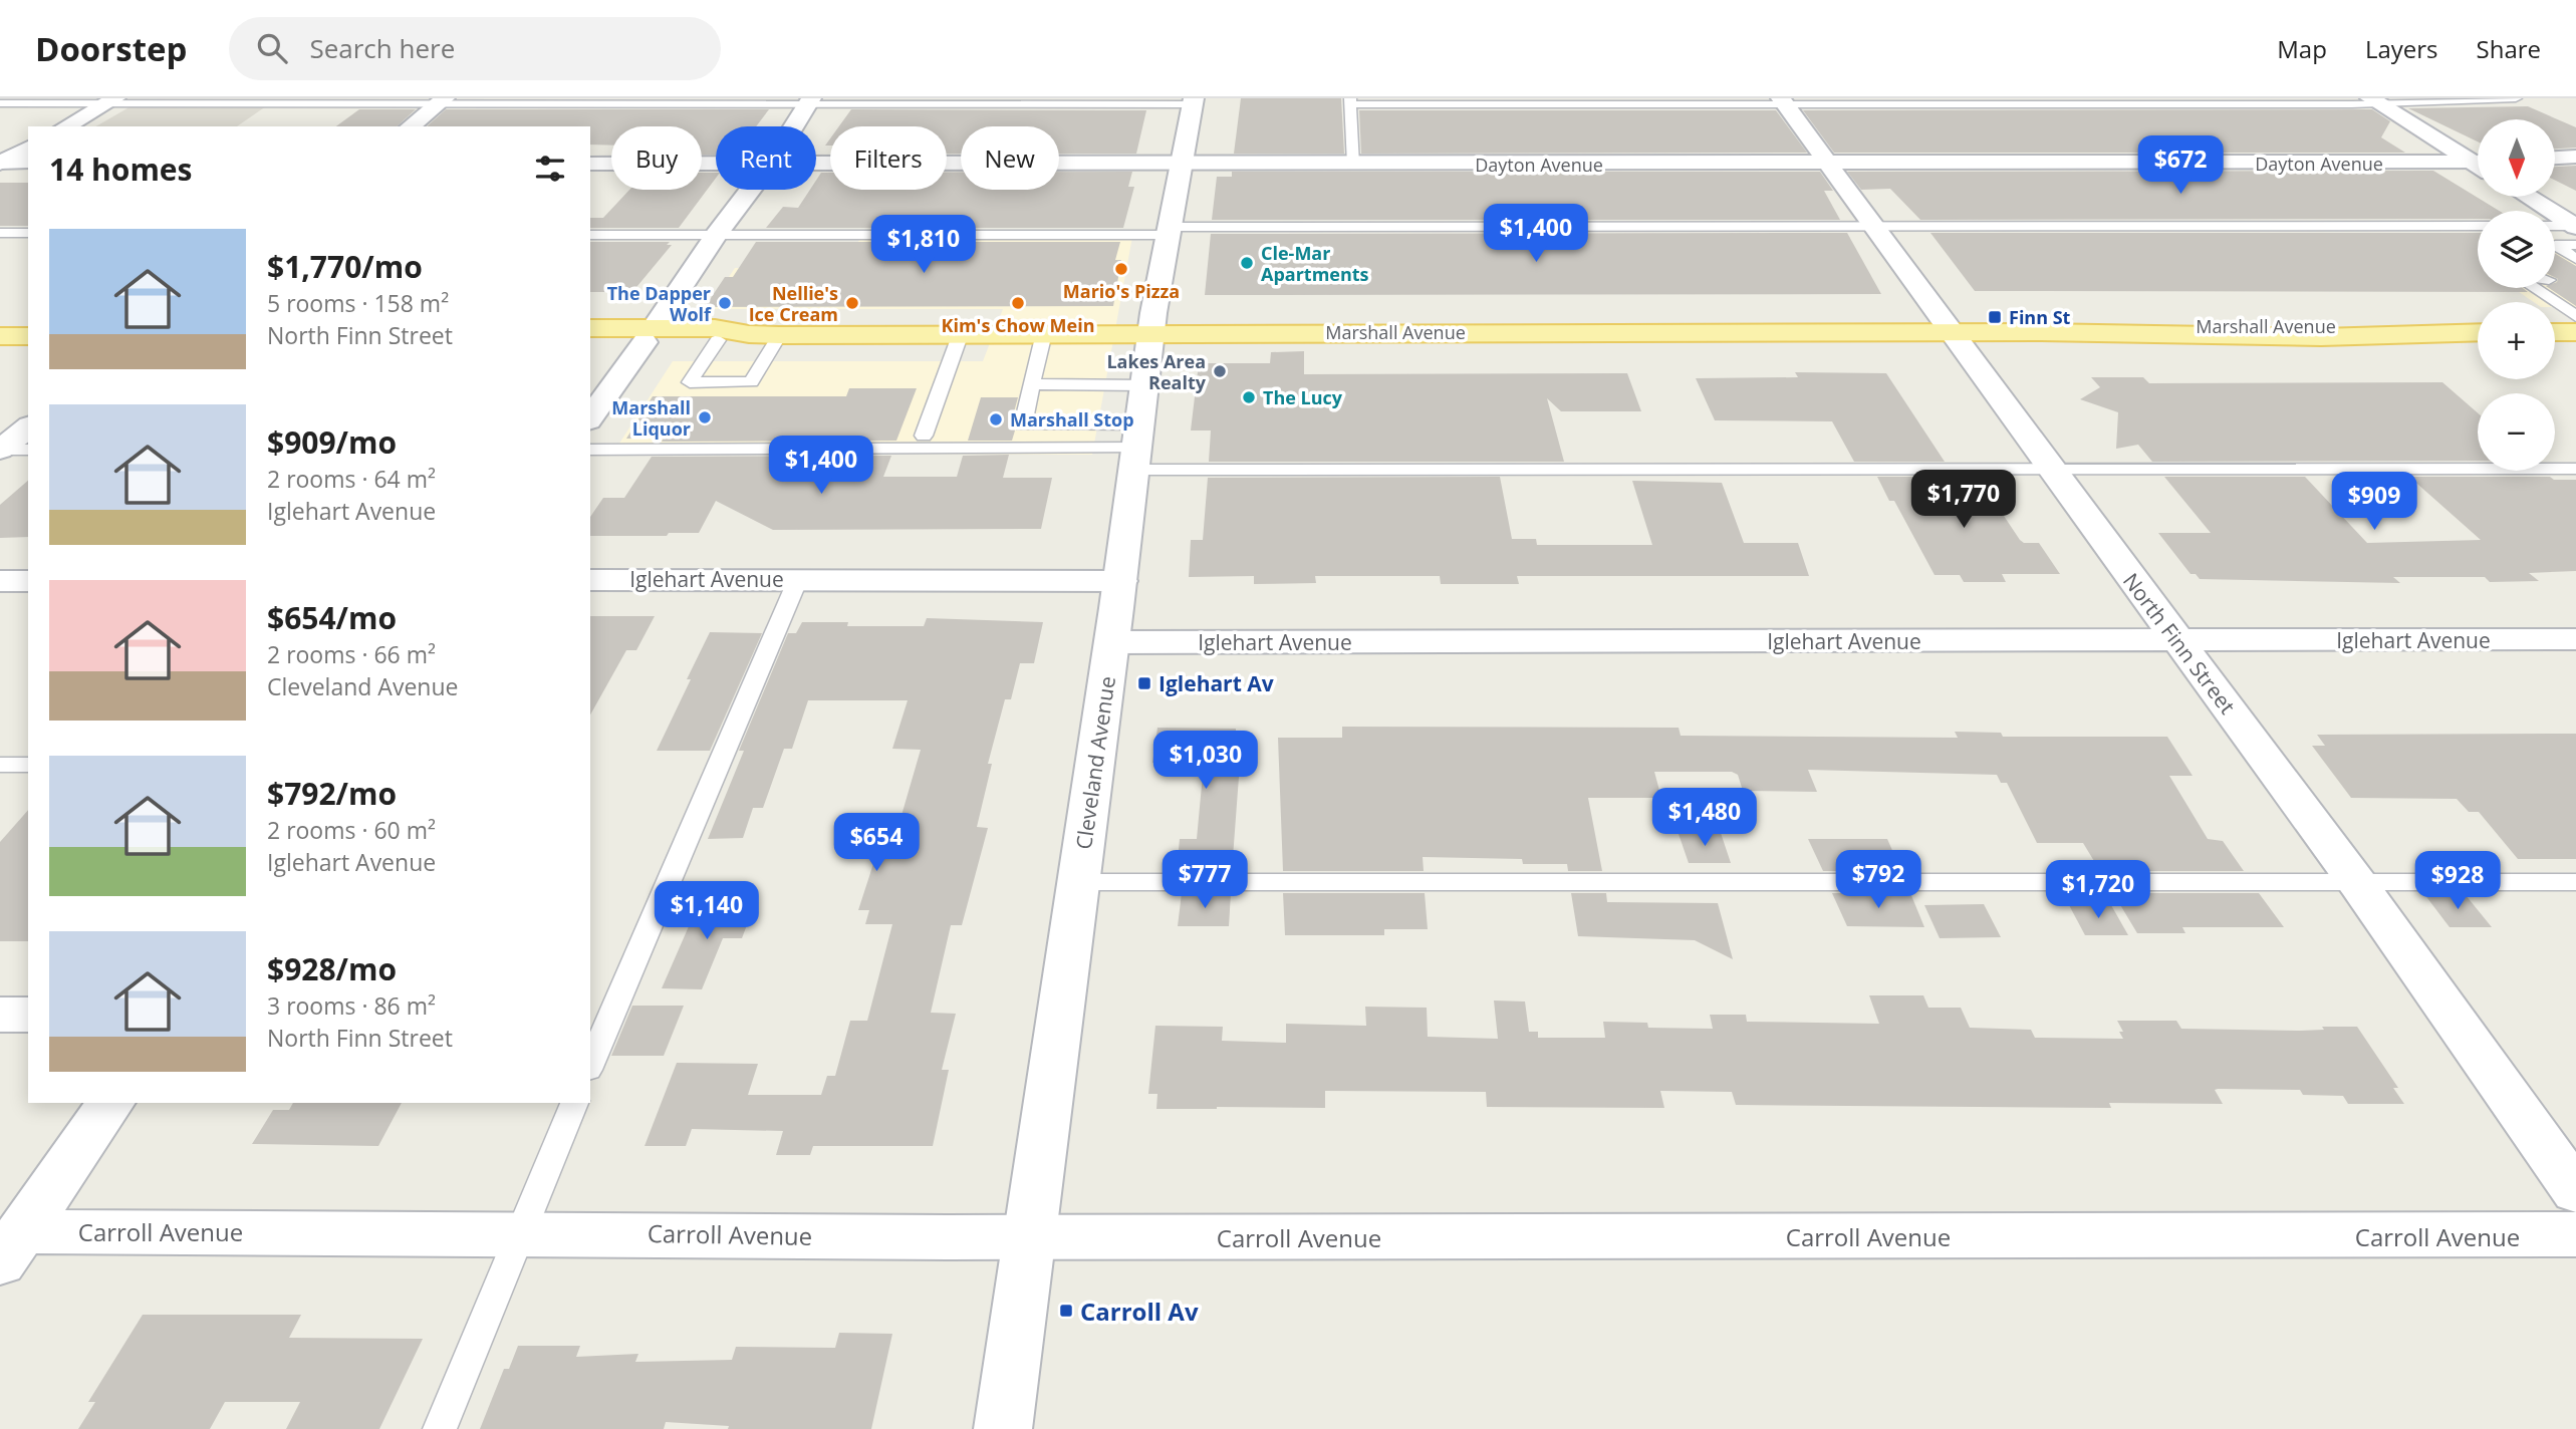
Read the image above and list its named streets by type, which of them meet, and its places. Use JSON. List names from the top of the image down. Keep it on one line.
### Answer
{"streets":{"main road":["Marshall Avenue"],"street":["Dayton Avenue","Iglehart Avenue","North Finn Street","Cleveland Avenue","Carroll Avenue"]},"crossings":[["Dayton Avenue","North Finn Street"],["Dayton Avenue","Cleveland Avenue"],["Marshall Avenue","North Finn Street"],["Marshall Avenue","Cleveland Avenue"],["Iglehart Avenue","North Finn Street"],["Iglehart Avenue","Cleveland Avenue"],["Cleveland Avenue","Carroll Avenue"]],"places":{"other":["Cle-Mar Apartments","Mario's Pizza","The Dapper Wolf","Nellie's Ice Cream","Kim's Chow Mein","Lakes Area Realty","The Lucy","Marshall Liquor","Marshall Stop"],"transit":["Finn St","Iglehart Av","Carroll Av"]},"north":"bottom","page":{"header":"Doorstep","search":"Search here","nav":["Map","Layers","Share"],"map_buttons":["+","−"],"chip":["Buy","Rent","Filters","New"],"heading":"14 homes","price":["$672","$1,400","$1,810","$1,400","$1,770","$909","$1,030","$1,480","$654","$777","$792","$928","$1,720","$1,140"],"list":[{"name":"$1,770/mo","note":"5 rooms · 158 m² · North Finn Street"},{"name":"$909/mo","note":"2 rooms · 64 m² · Iglehart Avenue"},{"name":"$654/mo","note":"2 rooms · 66 m² · Cleveland Avenue"},{"name":"$792/mo","note":"2 rooms · 60 m² · Iglehart Avenue"},{"name":"$928/mo","note":"3 rooms · 86 m² · North Finn Street"}]}}
